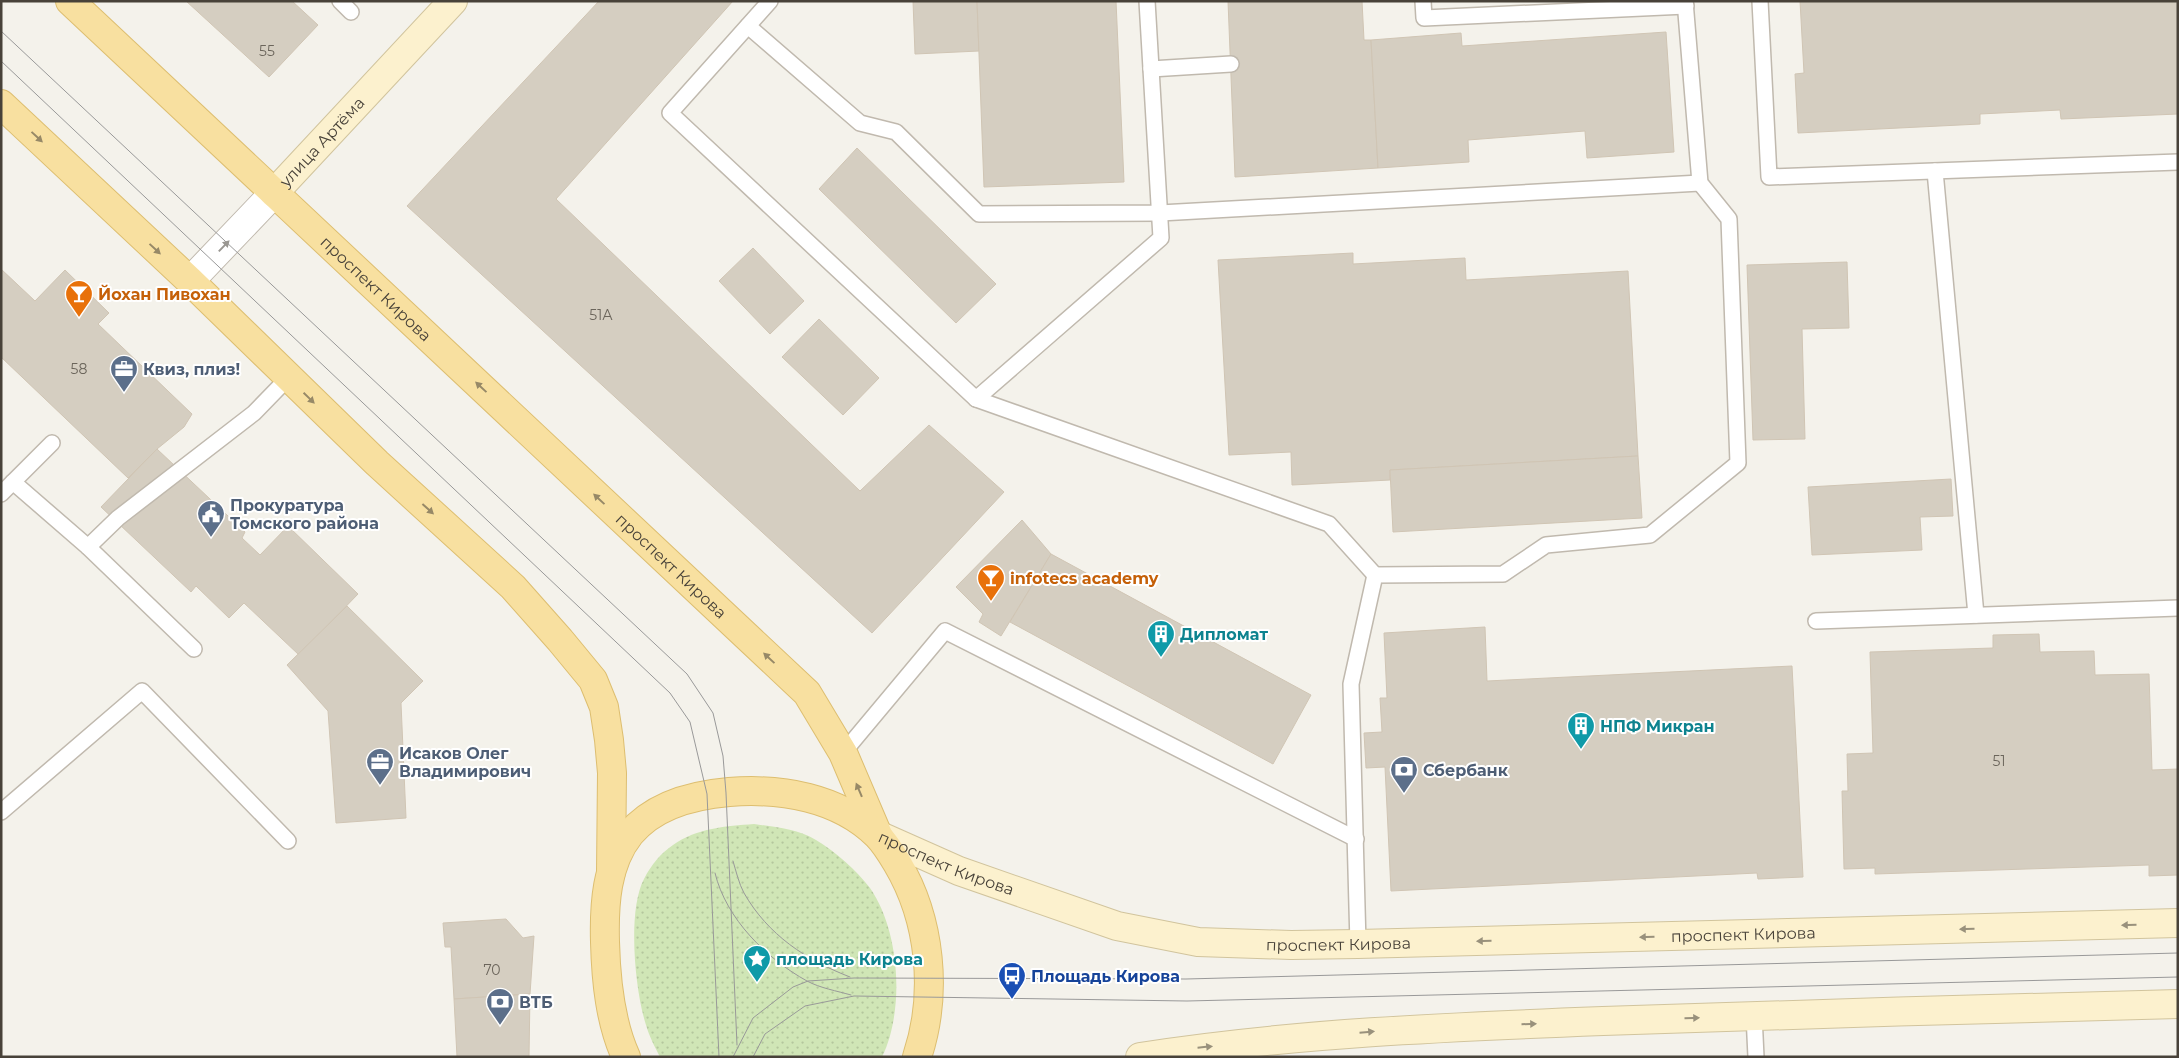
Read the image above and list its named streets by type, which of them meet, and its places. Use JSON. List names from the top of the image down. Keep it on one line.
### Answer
{"streets":{"main road":["улица Артёма","проспект Кирова"]},"crossings":[["улица Артёма","проспект Кирова"]],"places":{"bar":["Йохан Пивохан","infotecs academy"],"office":["Квиз, плиз!","Исаков Олег Владимирович"],"public building":["Прокуратура Томского района"],"building":["Дипломат","НПФ Микран"],"bank":["Сбербанк","ВТБ"],"place":["площадь Кирова"],"bus stop":["Площадь Кирова"]},"house_numbers":["55","51А","58","51","70"]}
